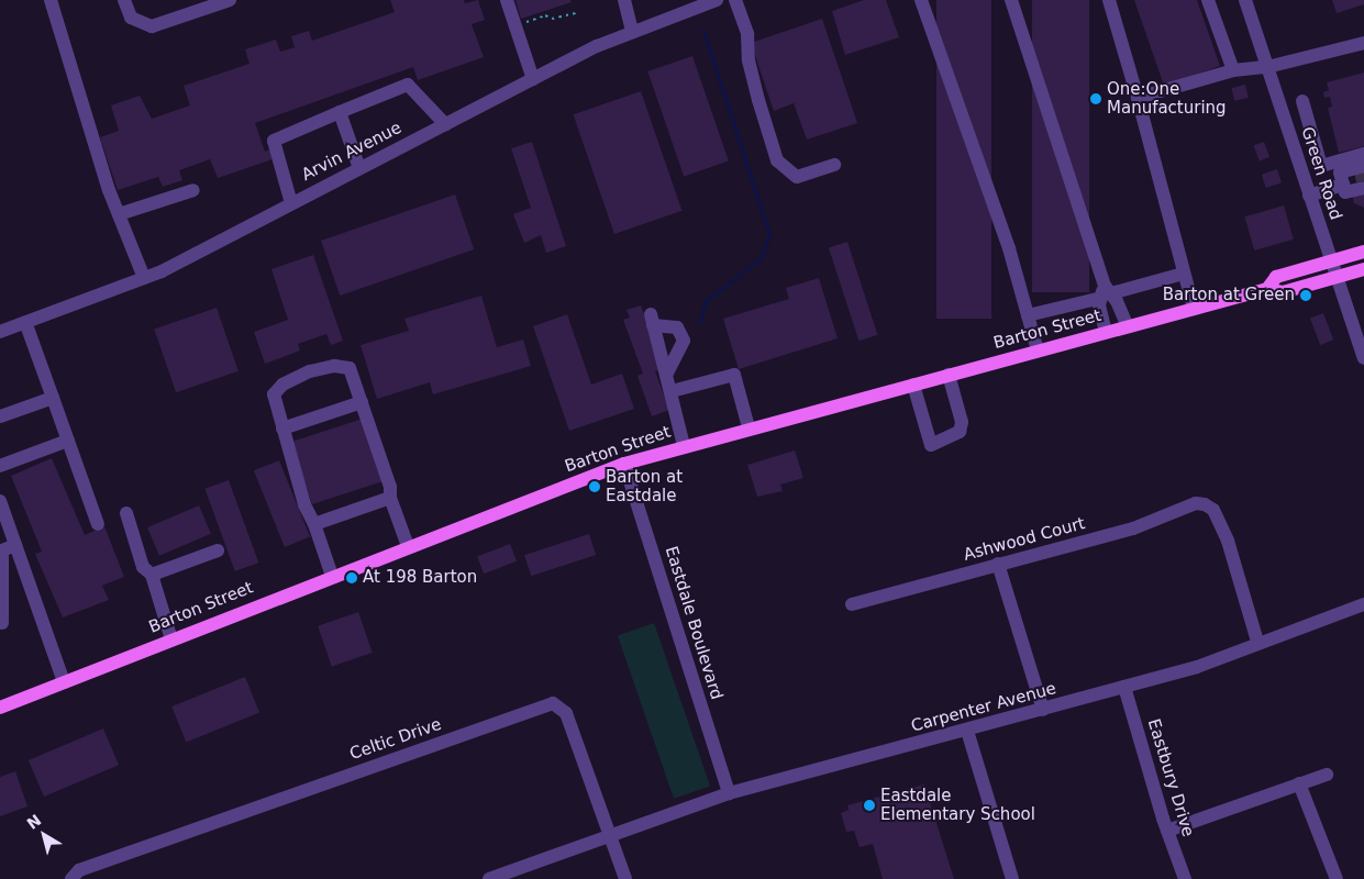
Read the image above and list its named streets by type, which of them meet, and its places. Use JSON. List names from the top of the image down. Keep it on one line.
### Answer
{"streets":{"main road":["Barton Street"],"street":["Arvin Avenue","Green Road","Ashwood Court","Eastdale Boulevard","Carpenter Avenue","Celtic Drive","Eastbury Drive"]},"crossings":[["Green Road","Barton Street"],["Barton Street","Eastdale Boulevard"],["Ashwood Court","Carpenter Avenue"],["Eastdale Boulevard","Carpenter Avenue"],["Carpenter Avenue","Celtic Drive"],["Carpenter Avenue","Eastbury Drive"]],"places":["One:One Manufacturing","Barton at Green","Barton at Eastdale","At 198 Barton","Eastdale Elementary School"],"north":"top left"}
